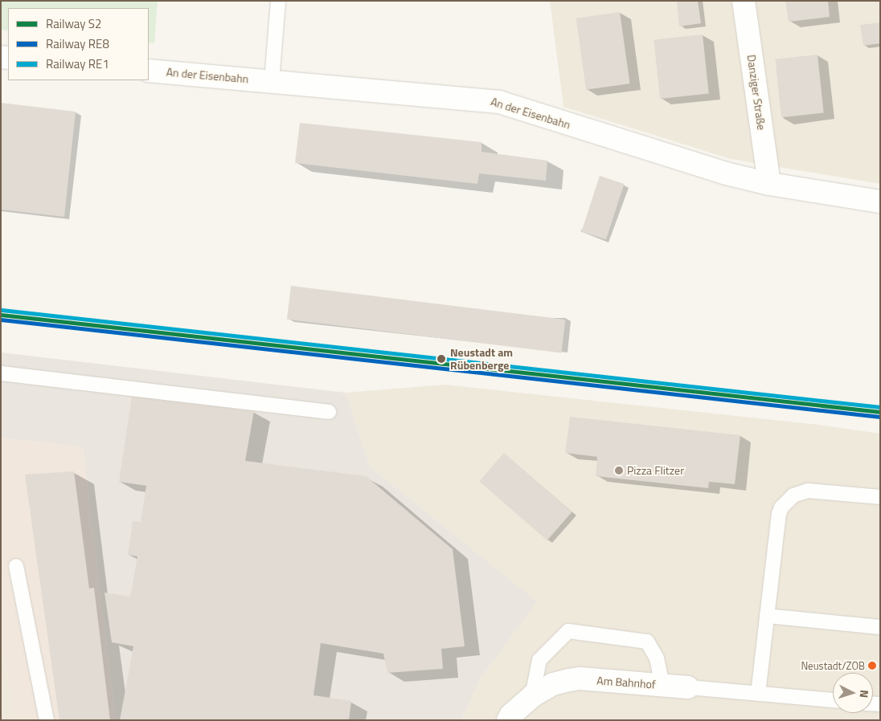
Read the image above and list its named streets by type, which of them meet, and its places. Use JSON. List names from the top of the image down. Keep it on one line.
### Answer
{"streets":{"street":["An der Eisenbahn","Danziger Straße","Am Bahnhof"]},"crossings":[["An der Eisenbahn","Danziger Straße"]],"places":["Neustadt am Rübenberge","Pizza Flitzer","Neustadt/ZOB"],"lines":["rail line RE1","rail line S2","rail line RE8"],"legend":["Railway S2","Railway RE8","Railway RE1"],"north":"right"}
